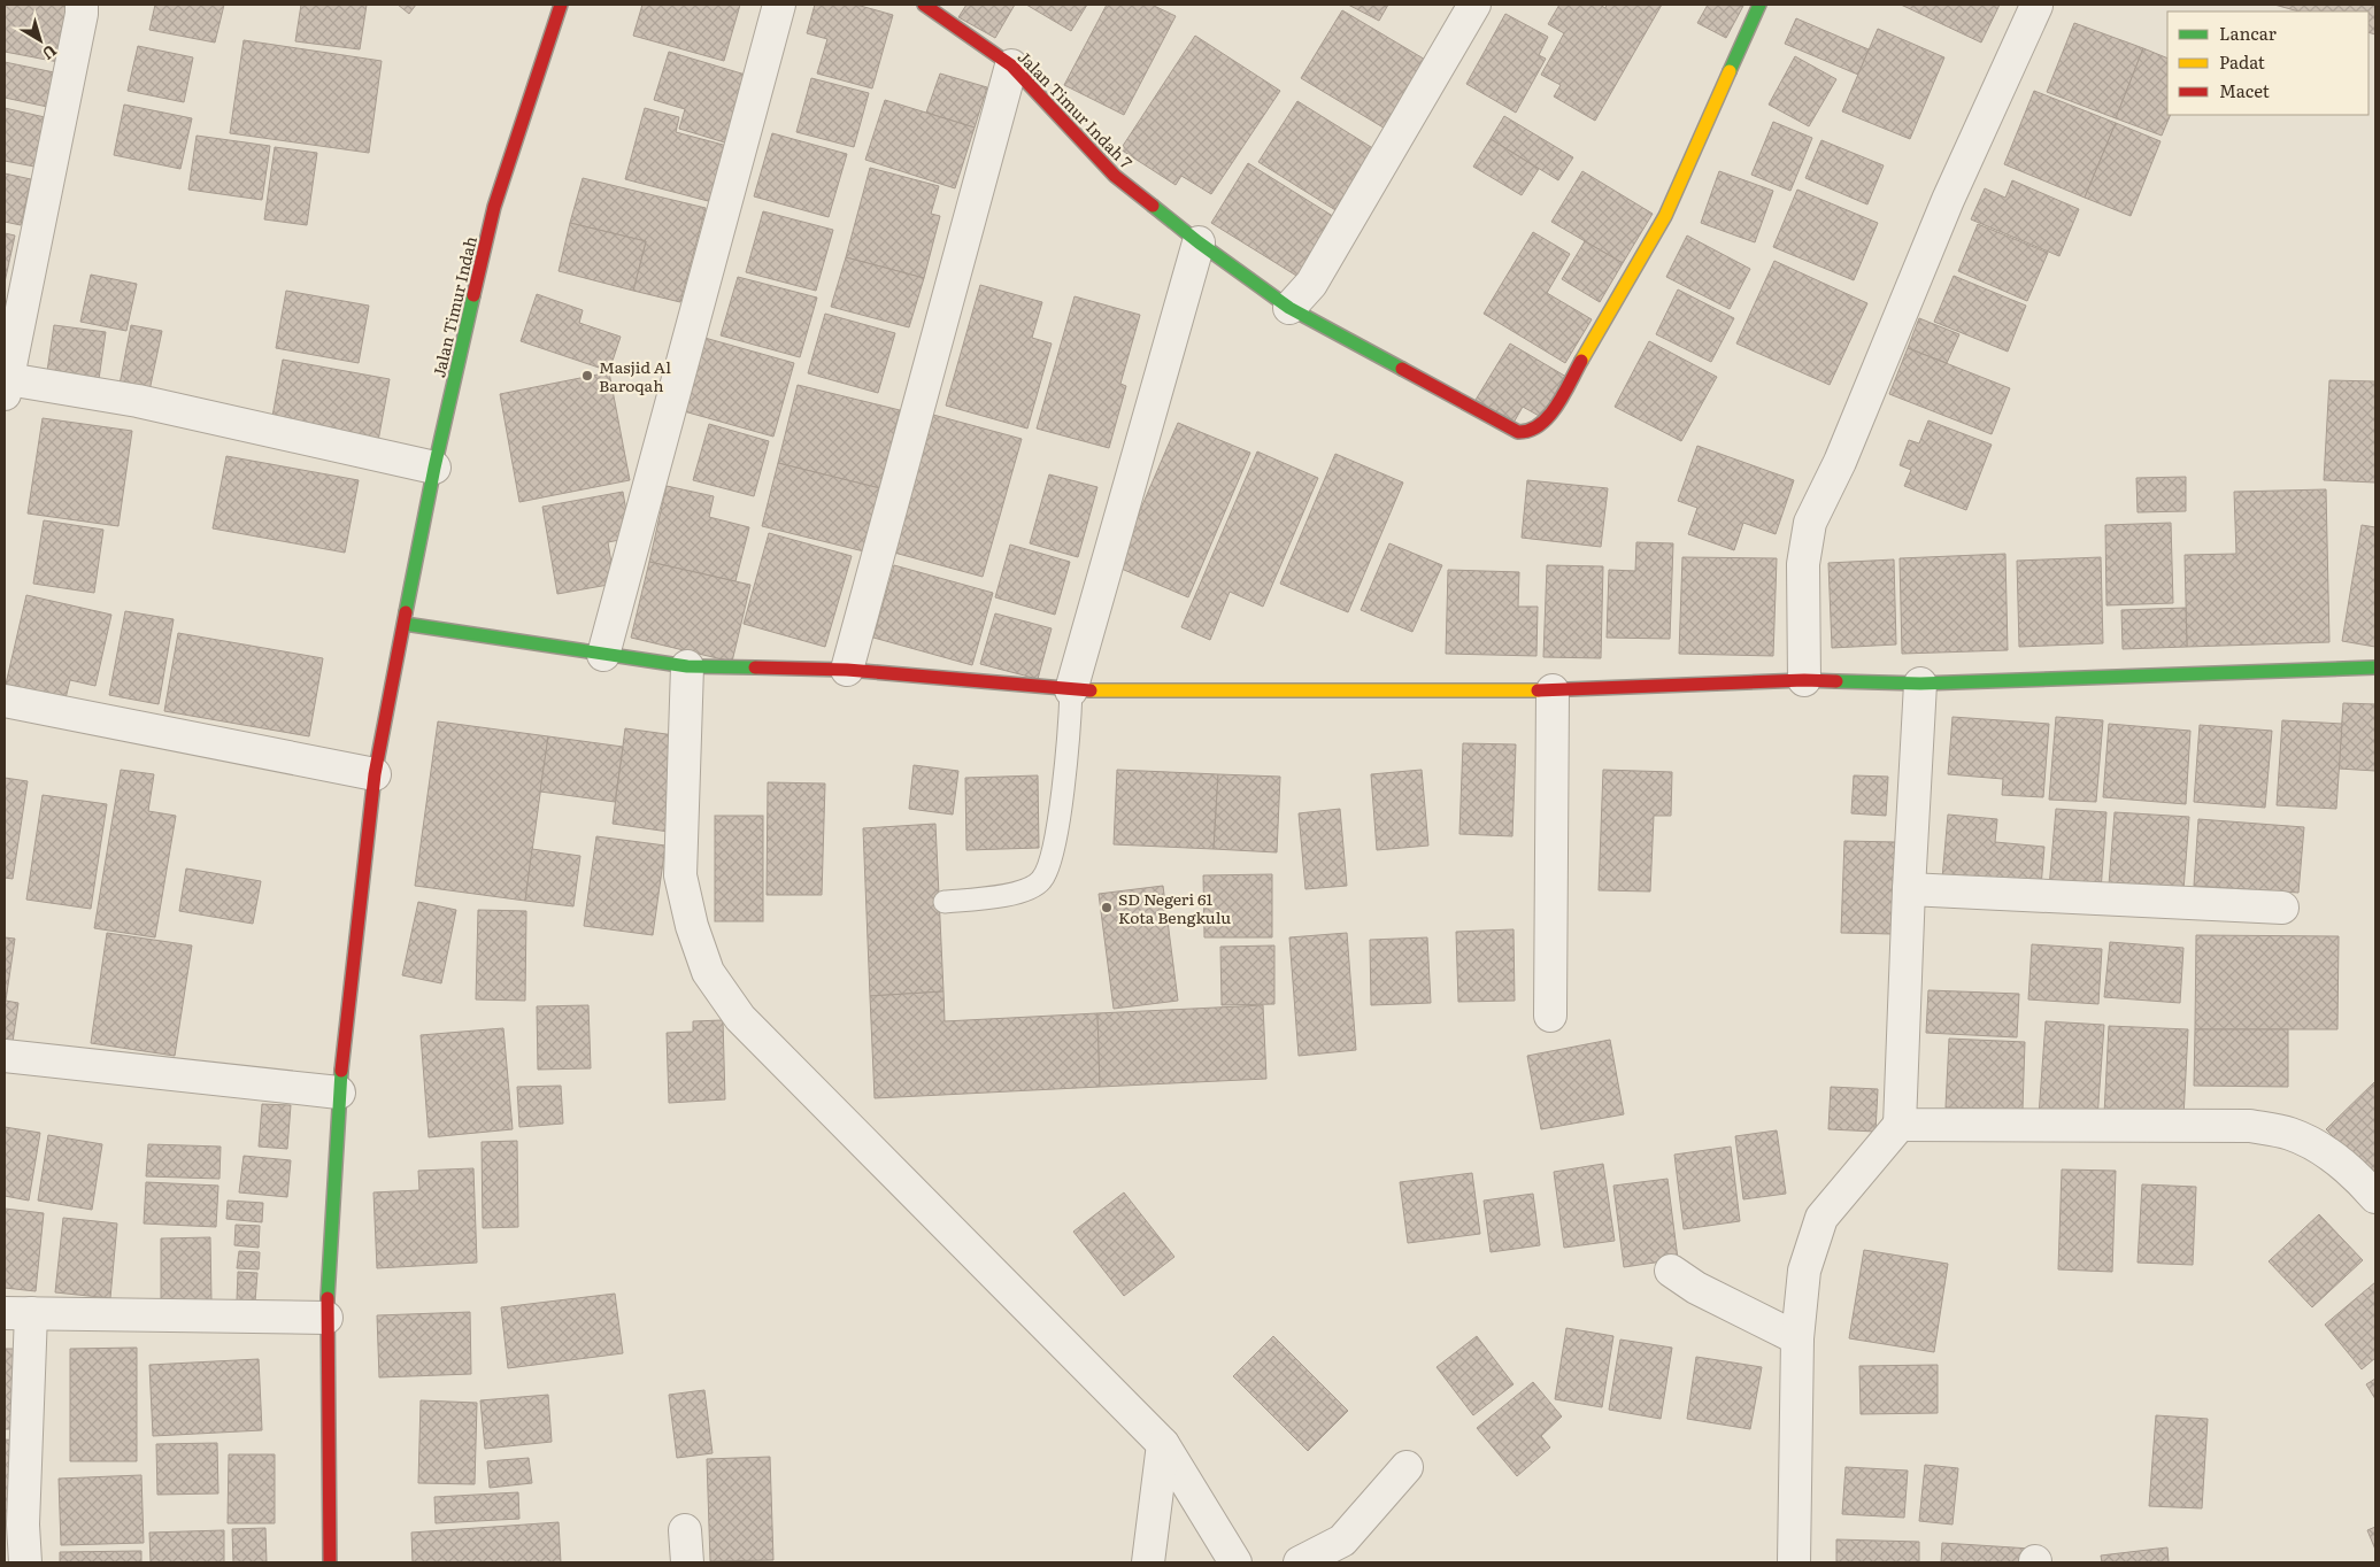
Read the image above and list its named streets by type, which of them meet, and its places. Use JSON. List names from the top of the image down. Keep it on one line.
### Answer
{"streets":{"street":["Jalan Timur Indah 7","Jalan Timur Indah"]},"places":["Masjid Al Baroqah","SD Negeri 61 Kota Bengkulu"],"legend":["Lancar","Padat","Macet"],"north":"bottom right"}
